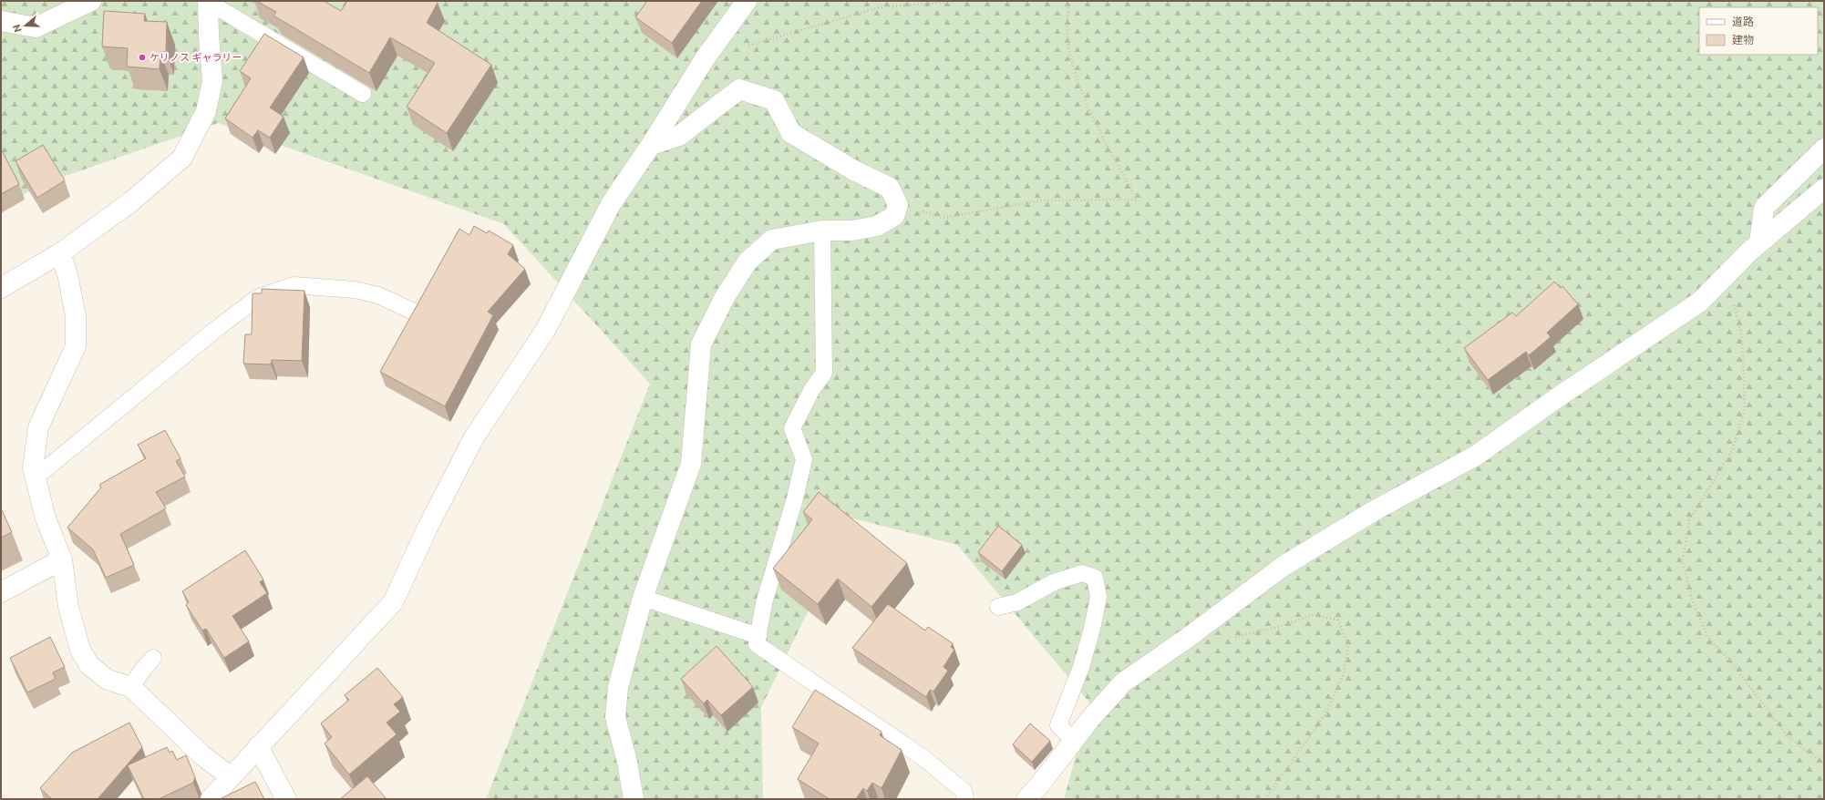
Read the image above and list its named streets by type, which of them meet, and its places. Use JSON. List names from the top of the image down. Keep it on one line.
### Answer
{"places":["ケリノス ギャラリー"],"legend":["道路","建物"],"north":"left"}
